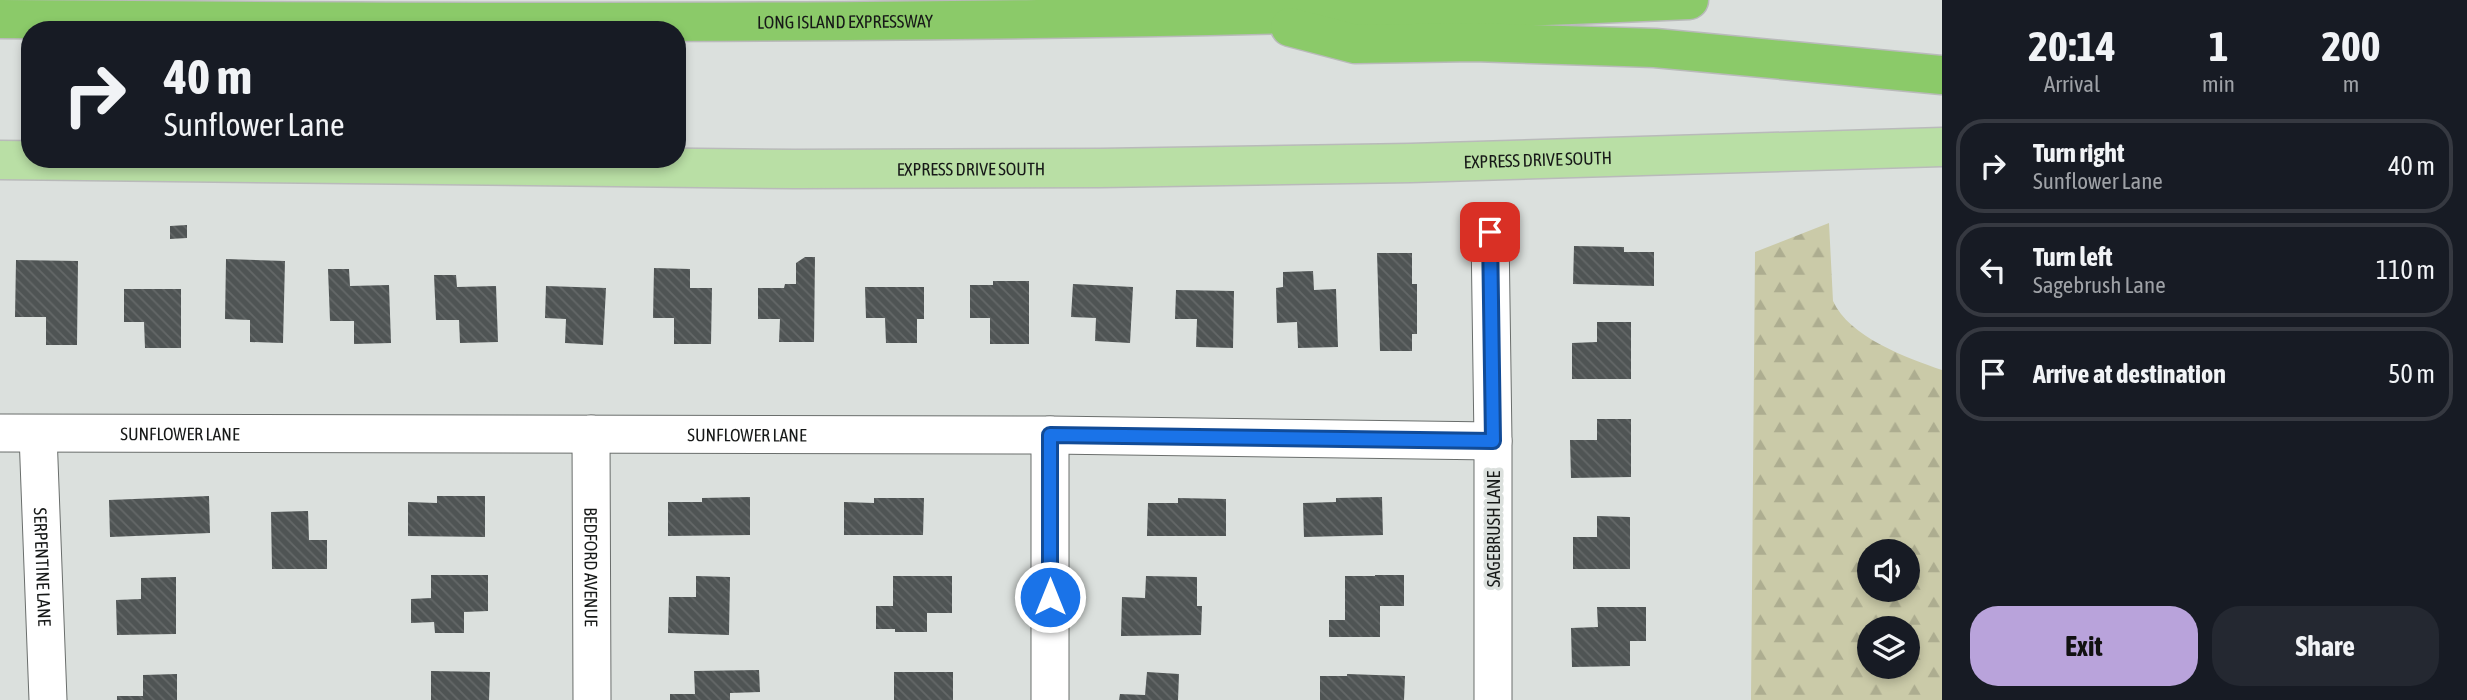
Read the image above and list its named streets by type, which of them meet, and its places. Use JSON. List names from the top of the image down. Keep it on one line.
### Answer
{"streets":{"highway":["LONG ISLAND EXPRESSWAY"],"main road":["EXPRESS DRIVE SOUTH"],"street":["SUNFLOWER LANE","SAGEBRUSH LANE","SERPENTINE LANE","BEDFORD AVENUE"]},"crossings":[["SUNFLOWER LANE","SAGEBRUSH LANE"],["SUNFLOWER LANE","SERPENTINE LANE"],["SUNFLOWER LANE","BEDFORD AVENUE"]],"page":{"eta":["20:14","Arrival","1","min","200","m"],"turn":["40 m","Sunflower Lane"],"list":[{"name":"Turn right","note":"Sunflower Lane","value":"40 m"},{"name":"Turn left","note":"Sagebrush Lane","value":"110 m"},{"name":"Arrive at destination","value":"50 m"}],"buttons":["Exit","Share"]}}
